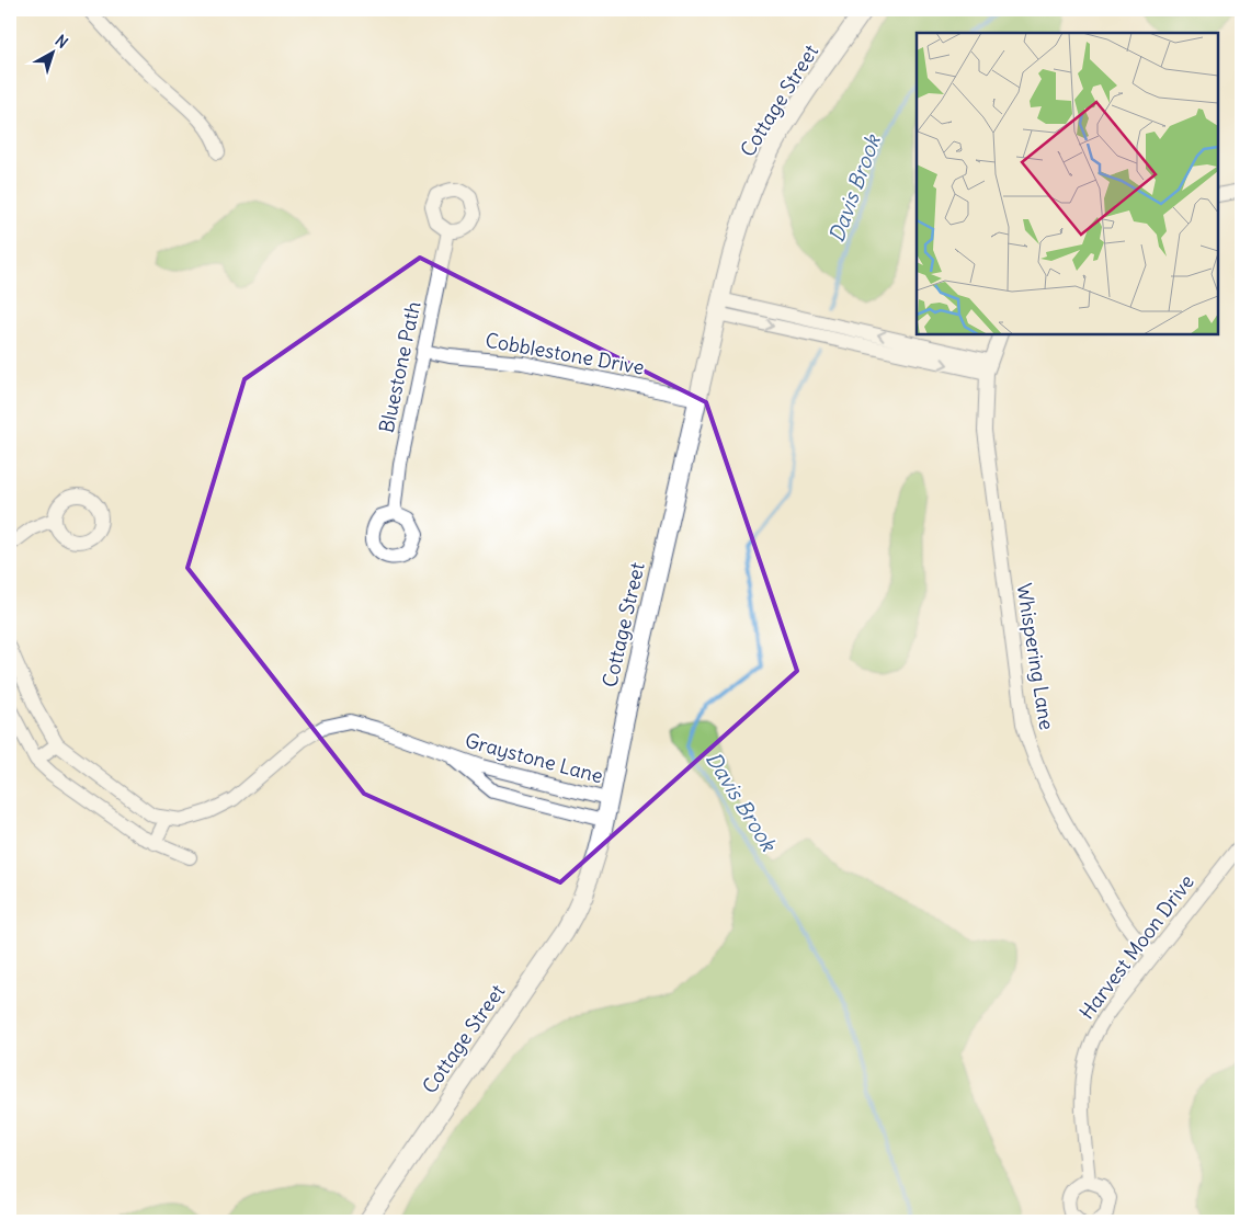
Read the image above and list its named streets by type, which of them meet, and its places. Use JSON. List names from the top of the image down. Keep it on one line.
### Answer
{"streets":{"street":["Cottage Street","Cobblestone Drive","Bluestone Path","Whispering Lane","Graystone Lane","Harvest Moon Drive"]},"crossings":[["Cottage Street","Cobblestone Drive"],["Cottage Street","Graystone Lane"],["Cobblestone Drive","Bluestone Path"],["Whispering Lane","Harvest Moon Drive"]],"water":["Davis Brook"],"north":"top right"}
